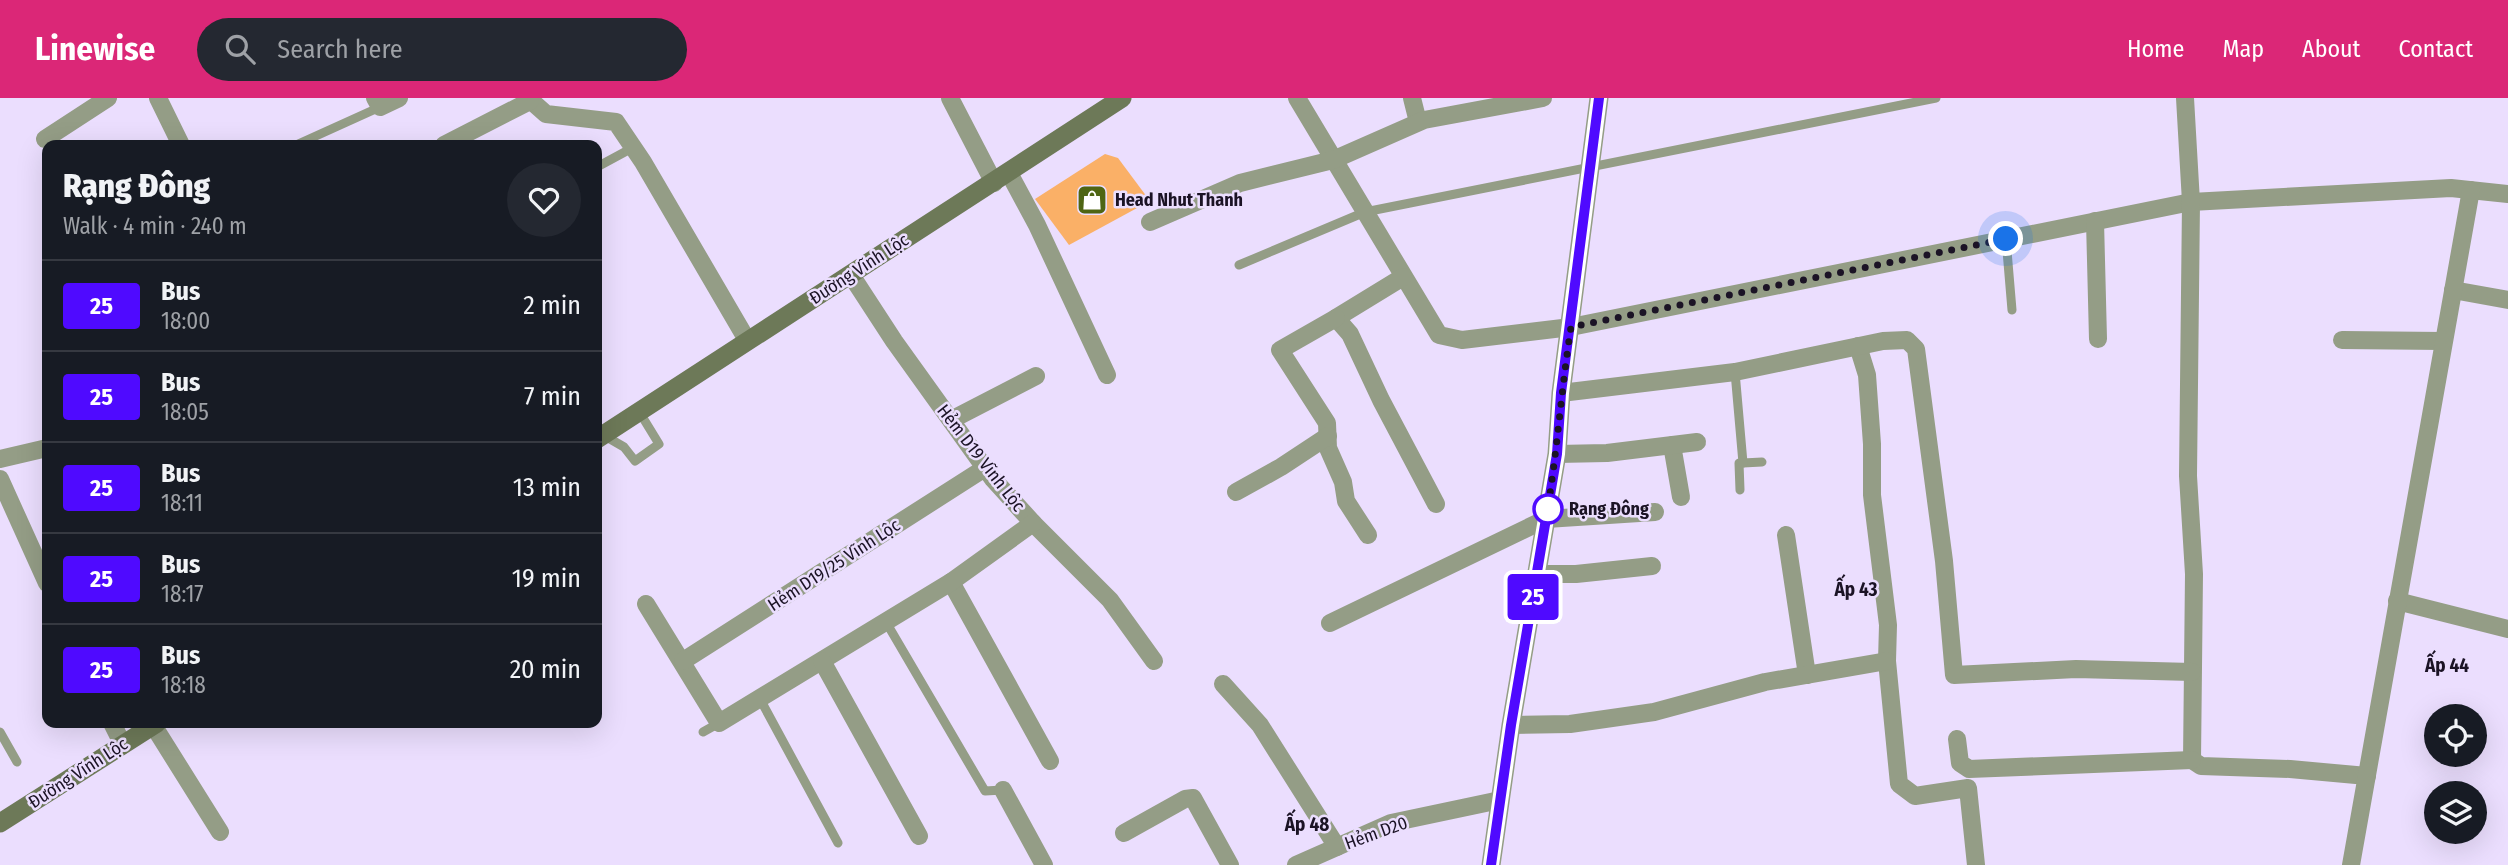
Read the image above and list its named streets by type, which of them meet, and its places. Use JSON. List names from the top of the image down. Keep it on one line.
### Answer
{"streets":{"main road":["Đường Vĩnh Lộc"],"street":["Hẻm D19 Vĩnh Lộc","Hẻm D19/25 Vĩnh Lộc","Hẻm D20"]},"crossings":[["Đường Vĩnh Lộc","Hẻm D19 Vĩnh Lộc"],["Hẻm D19 Vĩnh Lộc","Hẻm D19/25 Vĩnh Lộc"]],"districts":["Ấp 43","Ấp 44","Ấp 48"],"places":{"shop":["Head Nhut Thanh"],"other":["Rạng Đông"]},"lines":["bus line 25"],"page":{"header":"Linewise","search":"Search here","nav":["Home","Map","About","Contact"],"on_map":"25","heading":["Rạng Đông","Walk · 4 min · 240 m"],"list":[{"mark":"25","name":"Bus","note":"18:00","value":"2 min"},{"mark":"25","name":"Bus","note":"18:05","value":"7 min"},{"mark":"25","name":"Bus","note":"18:11","value":"13 min"},{"mark":"25","name":"Bus","note":"18:17","value":"19 min"},{"mark":"25","name":"Bus","note":"18:18","value":"20 min"}]}}
